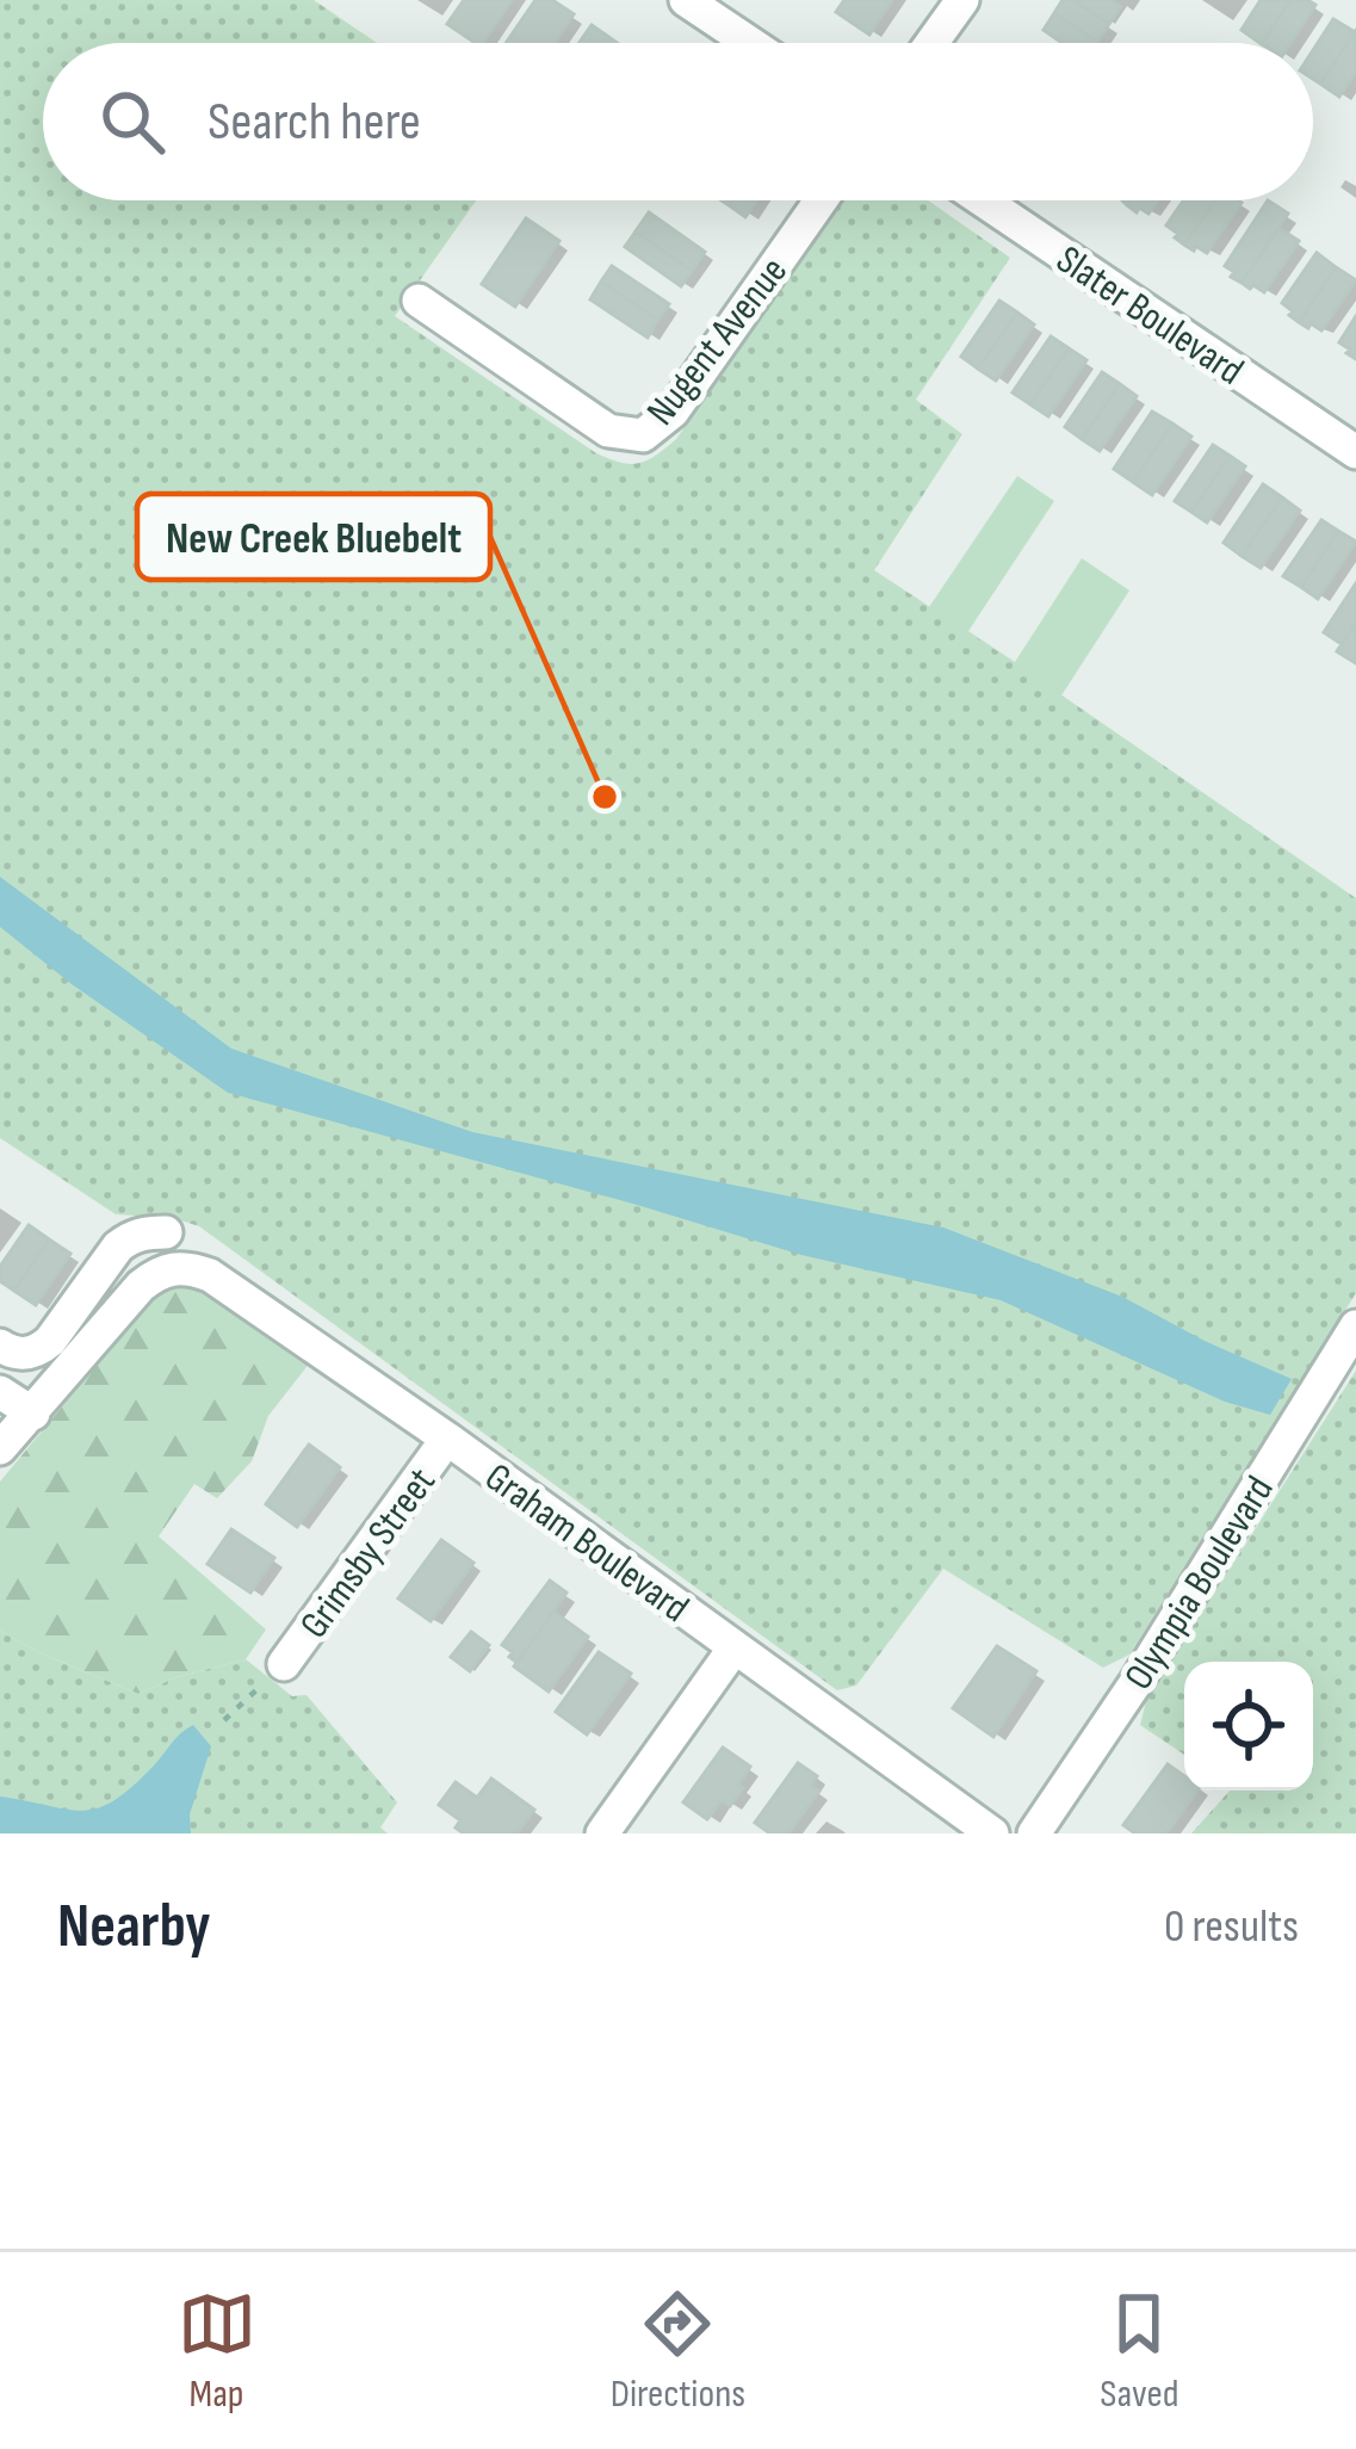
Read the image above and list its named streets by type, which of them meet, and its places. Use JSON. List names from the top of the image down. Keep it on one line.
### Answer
{"streets":{"street":["Slater Boulevard","Nugent Avenue","Graham Boulevard","Grimsby Street","Olympia Boulevard"]},"crossings":[["Graham Boulevard","Grimsby Street"]],"places":["New Creek Bluebelt"],"page":{"search":"Search here","heading":["Nearby","0 results"],"nav":["Map","Directions","Saved"]}}
